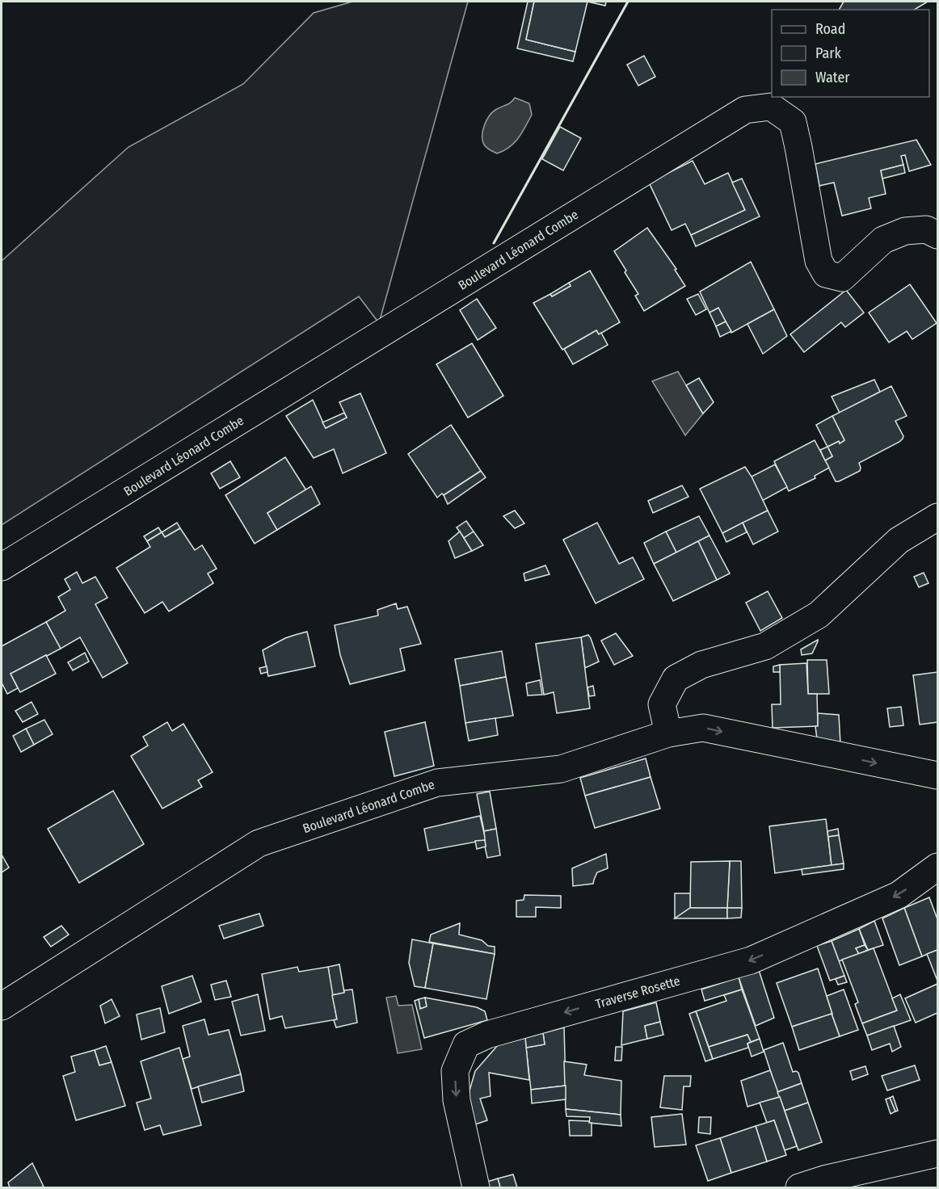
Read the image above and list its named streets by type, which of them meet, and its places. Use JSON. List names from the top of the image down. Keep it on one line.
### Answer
{"streets":{"street":["Boulevard Léonard Combe","Traverse Rosette"]},"one_way":["Traverse Rosette"],"legend":["Road","Park","Water"]}
